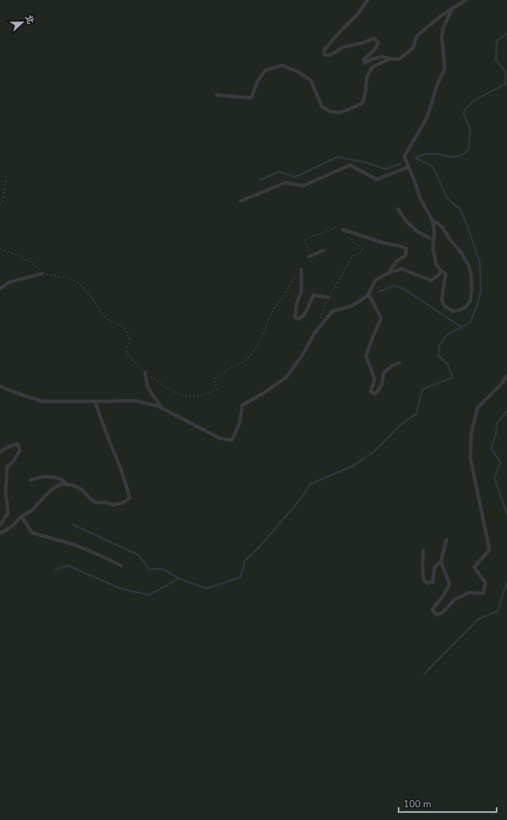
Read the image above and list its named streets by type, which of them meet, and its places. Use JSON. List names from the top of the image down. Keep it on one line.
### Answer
{"scale_bar":"100 m","north":"right"}
